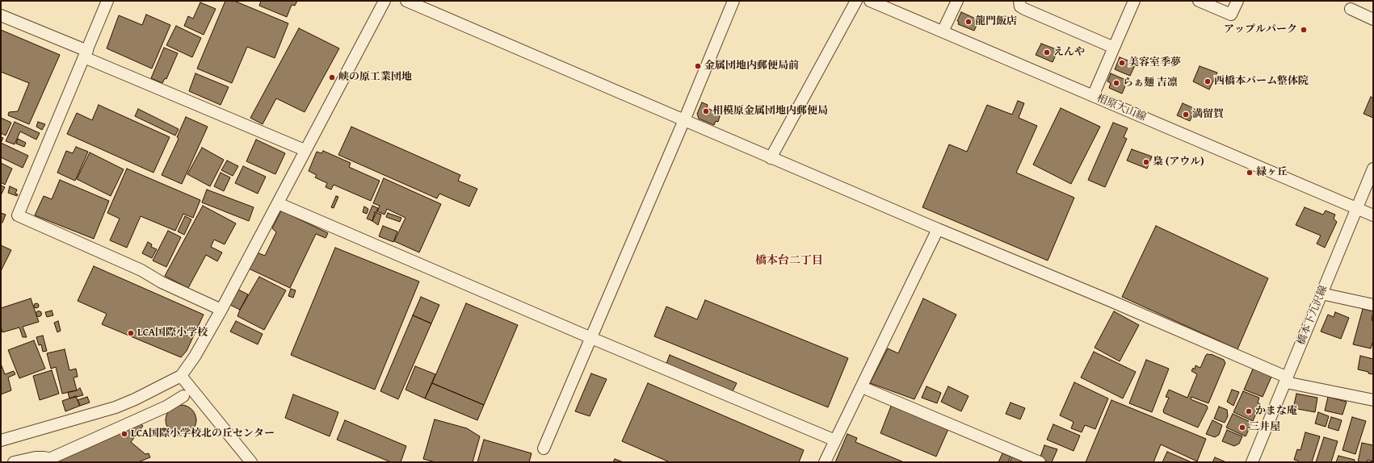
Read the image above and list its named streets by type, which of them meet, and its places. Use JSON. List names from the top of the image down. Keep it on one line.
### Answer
{"streets":{"street":["相原大山線","橋本下九沢線"]},"crossings":[["相原大山線","橋本下九沢線"]],"districts":["橋本台二丁目"],"places":["龍門飯店","アップルパーク","えんや","美容室季夢","金属団地内郵便局前","峡の原工業団地","西橋本パーム整体院","らぁ麺 吉凛","相模原金属団地内郵便局","満留賀","梟 (アウル)","緑ヶ丘","LCA国際小学校","かまな庵","三井屋","LCA国際小学校北の丘センター"]}
